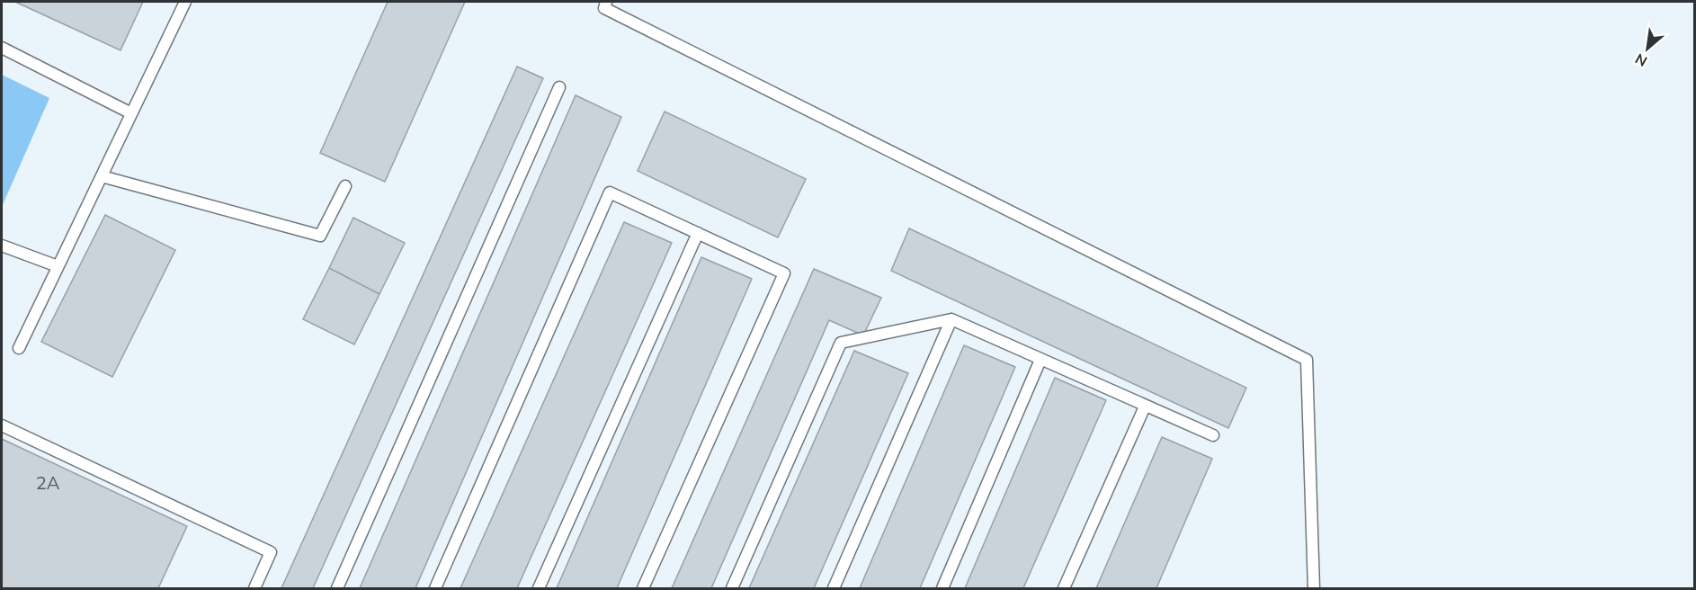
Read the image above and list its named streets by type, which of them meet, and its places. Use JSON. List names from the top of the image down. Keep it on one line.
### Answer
{"house_numbers":["2А"],"north":"bottom left"}
